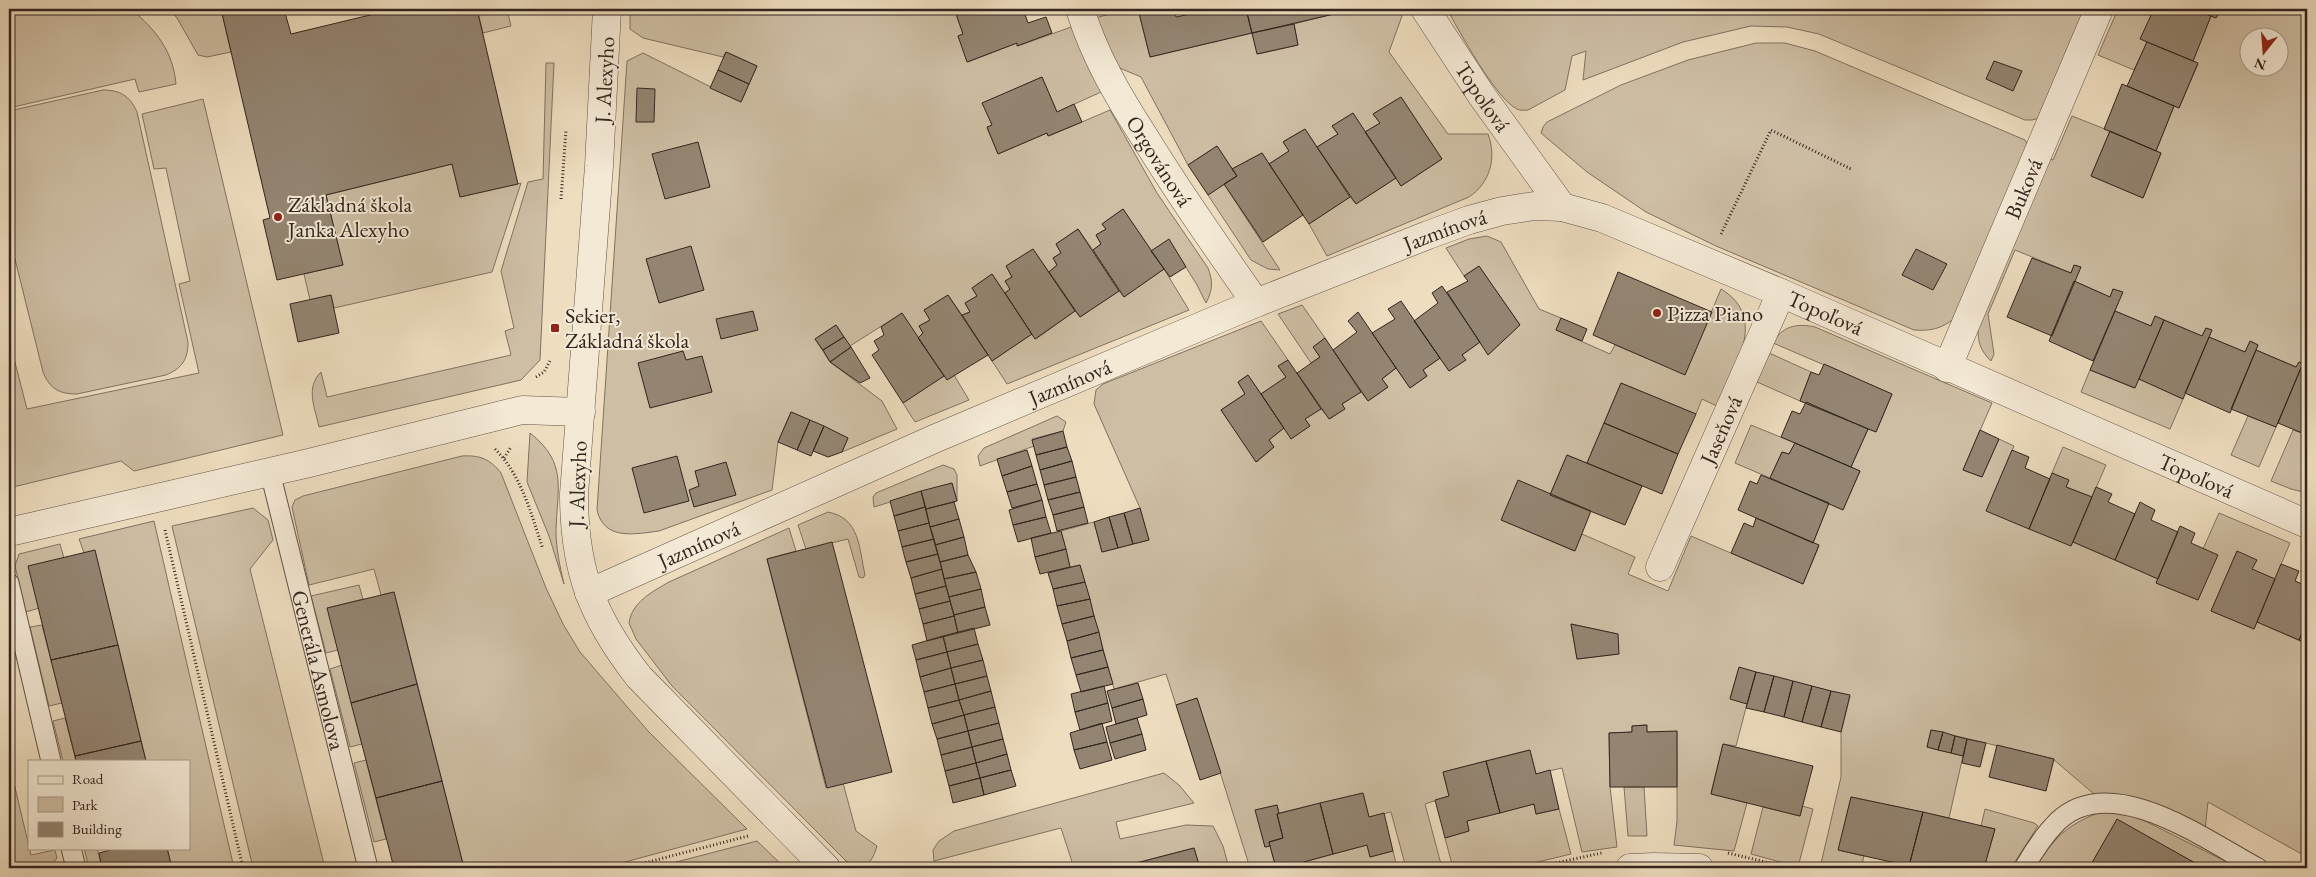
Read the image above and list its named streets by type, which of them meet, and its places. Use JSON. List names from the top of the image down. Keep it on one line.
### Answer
{"streets":{"street":["J. Alexyho","Topoľová","Orgovánová","Buková","Jazmínová","Jaseňová"],"lane":["Generála Asmolova"]},"crossings":[["J. Alexyho","Jazmínová"],["Topoľová","Buková"],["Topoľová","Jazmínová"],["Topoľová","Jaseňová"],["Orgovánová","Jazmínová"]],"places":{"other":["Základná škola Janka Alexyho","Pizza Piano"],"transit":["Sekier, Základná škola"]},"legend":["Road","Park","Building"],"north":"bottom"}
